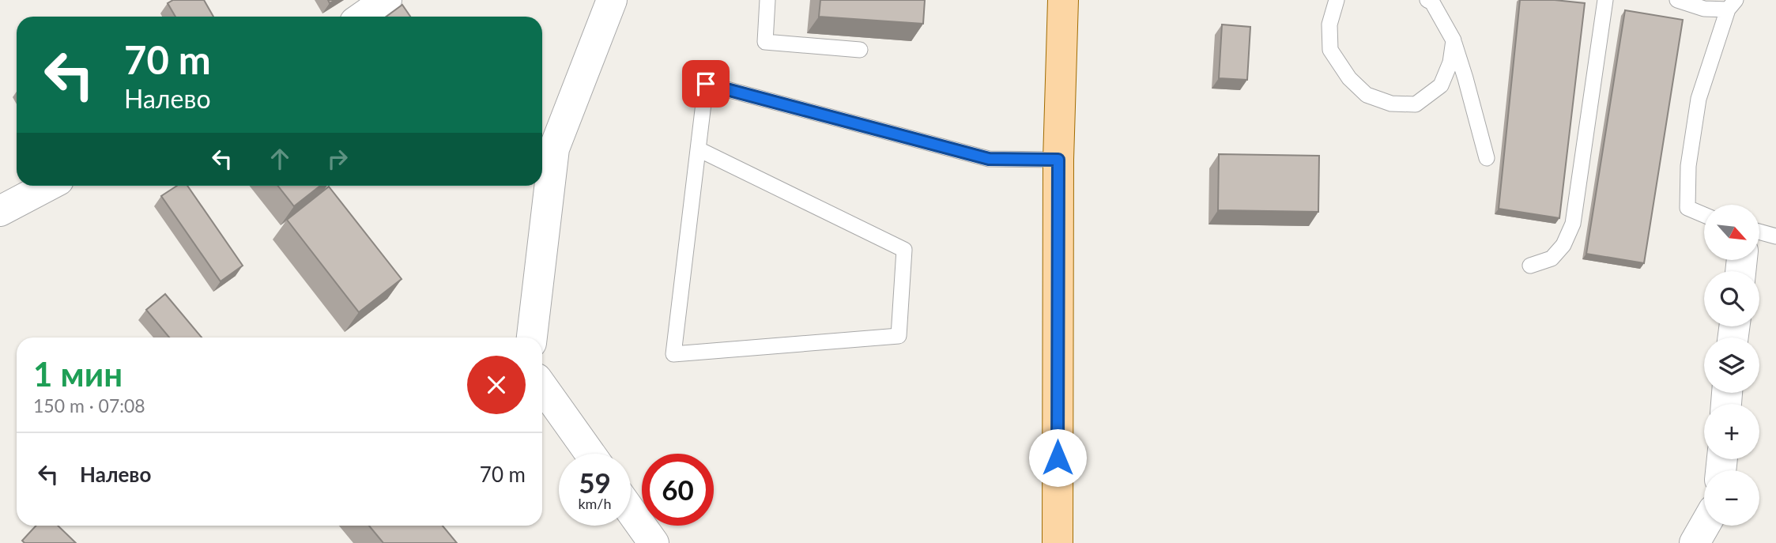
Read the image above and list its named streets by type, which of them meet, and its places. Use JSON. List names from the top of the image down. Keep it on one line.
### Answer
{"north":"bottom right","page":{"turn":["70 m","Налево"],"map_buttons":["+","−"],"heading":["1 мин","150 m · 07:08"],"list":[{"name":"Налево","value":"70 m"}],"speed":"59 km/h","limit":"60"}}
